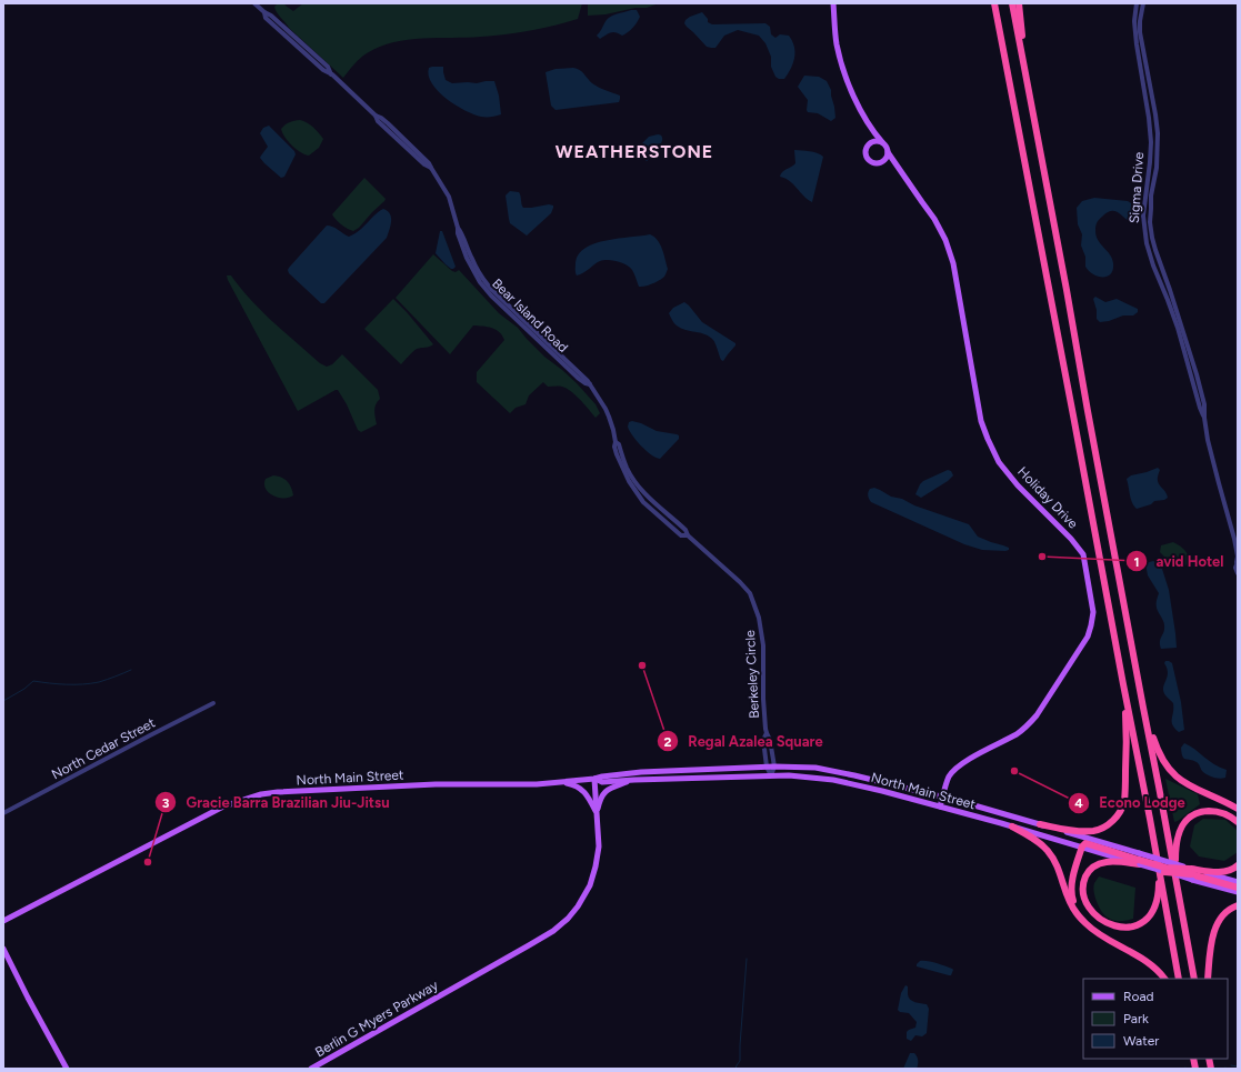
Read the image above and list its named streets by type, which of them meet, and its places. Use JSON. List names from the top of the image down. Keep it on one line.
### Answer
{"streets":{"main road":["Holiday Drive","North Main Street","Berlin G Myers Parkway"],"street":["Sigma Drive","Bear Island Road","Berkeley Circle","North Cedar Street"]},"crossings":[["Bear Island Road","Berkeley Circle"],["Holiday Drive","North Main Street"],["Berkeley Circle","North Main Street"],["North Main Street","Berlin G Myers Parkway"]],"districts":["WEATHERSTONE"],"places":["avid Hotel","Regal Azalea Square","Econo Lodge","Gracie Barra Brazilian Jiu-Jitsu"],"legend":["Road","Park","Water"]}
